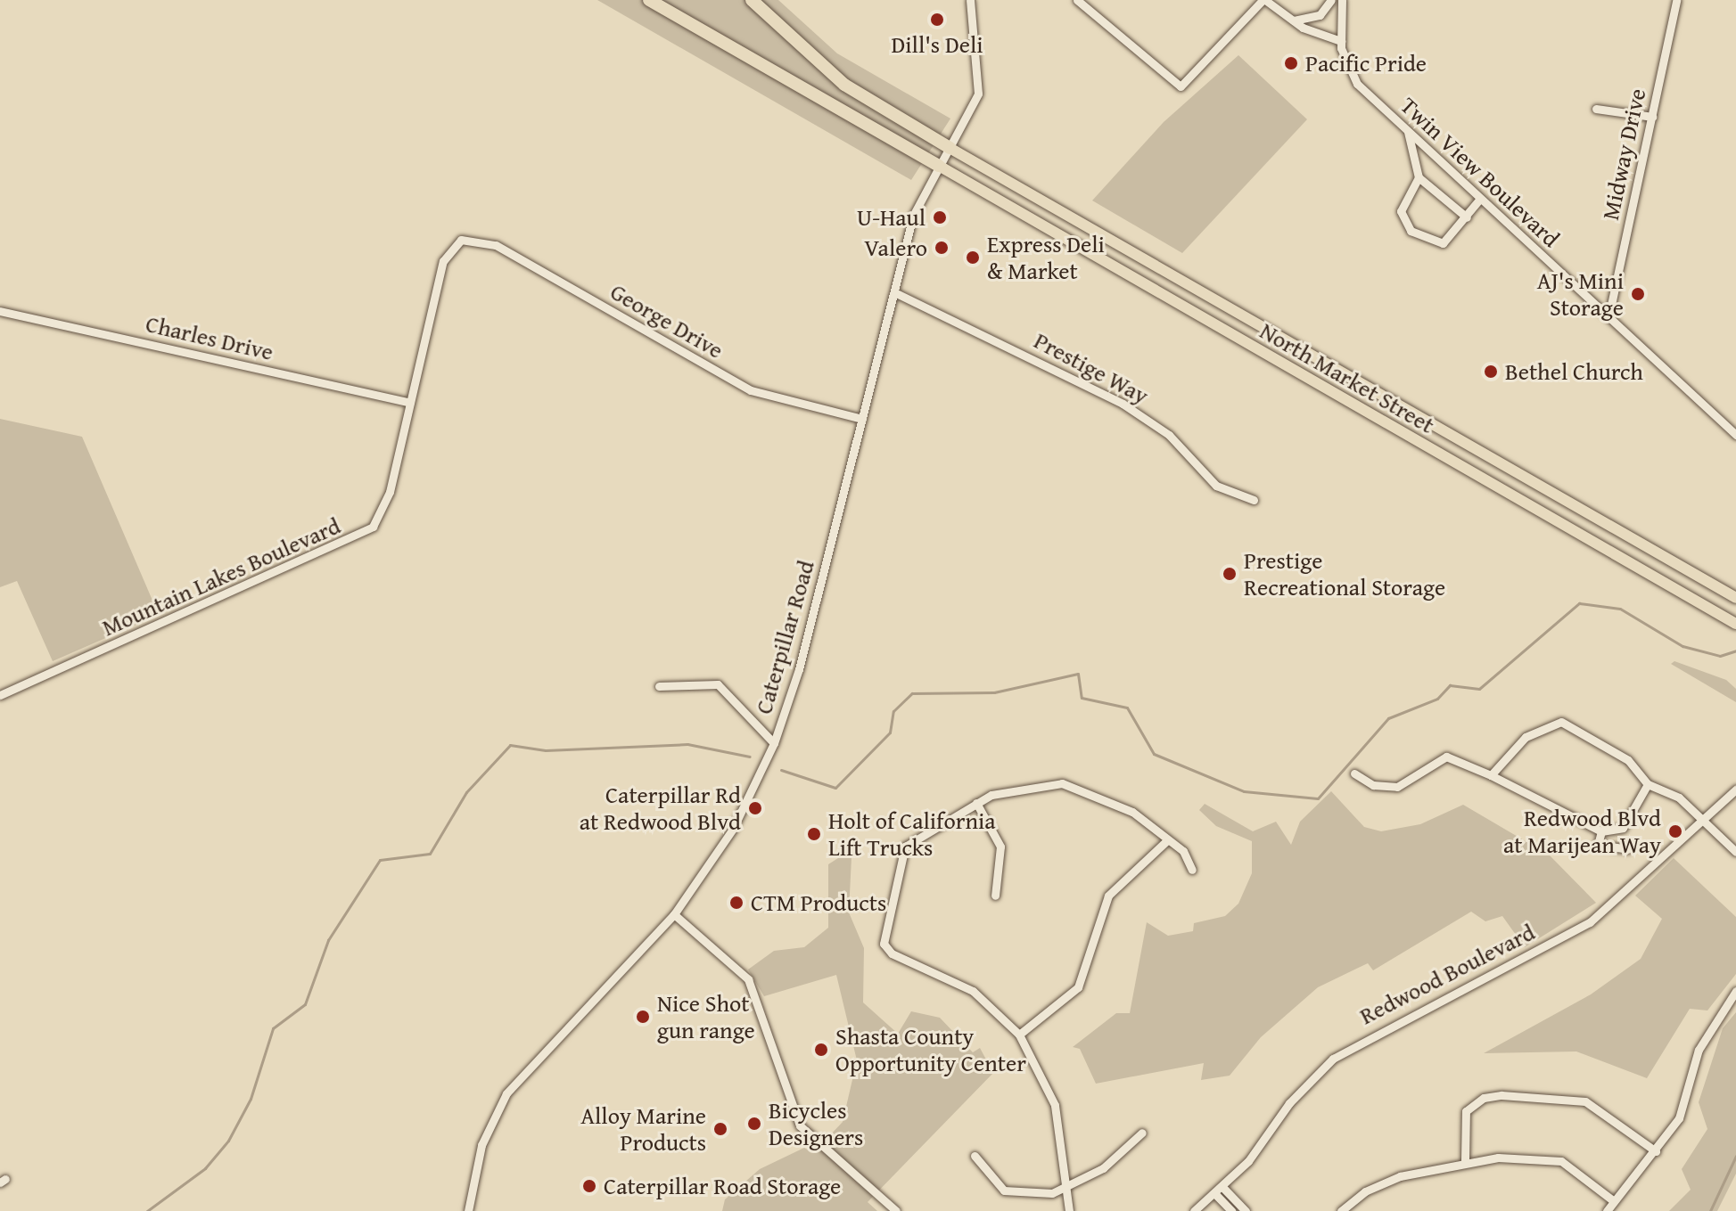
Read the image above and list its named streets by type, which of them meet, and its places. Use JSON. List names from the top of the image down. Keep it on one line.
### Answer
{"streets":{"main road":["North Market Street"],"street":["Midway Drive","Twin View Boulevard","George Drive","Charles Drive","Prestige Way","Mountain Lakes Boulevard","Caterpillar Road","Redwood Boulevard"]},"crossings":[["Midway Drive","Twin View Boulevard"],["George Drive","Mountain Lakes Boulevard"],["George Drive","Caterpillar Road"],["Charles Drive","Mountain Lakes Boulevard"],["Prestige Way","Caterpillar Road"],["North Market Street","Caterpillar Road"]],"places":["Dill's Deli","Pacific Pride","U-Haul","Valero","Express Deli & Market","AJ's Mini Storage","Bethel Church","Prestige Recreational Storage","Caterpillar Rd at Redwood Blvd","Redwood Blvd at Marijean Way","Holt of California Lift Trucks","CTM Products","Nice Shot gun range","Shasta County Opportunity Center","Bicycles Designers","Alloy Marine Products","Caterpillar Road Storage"]}
